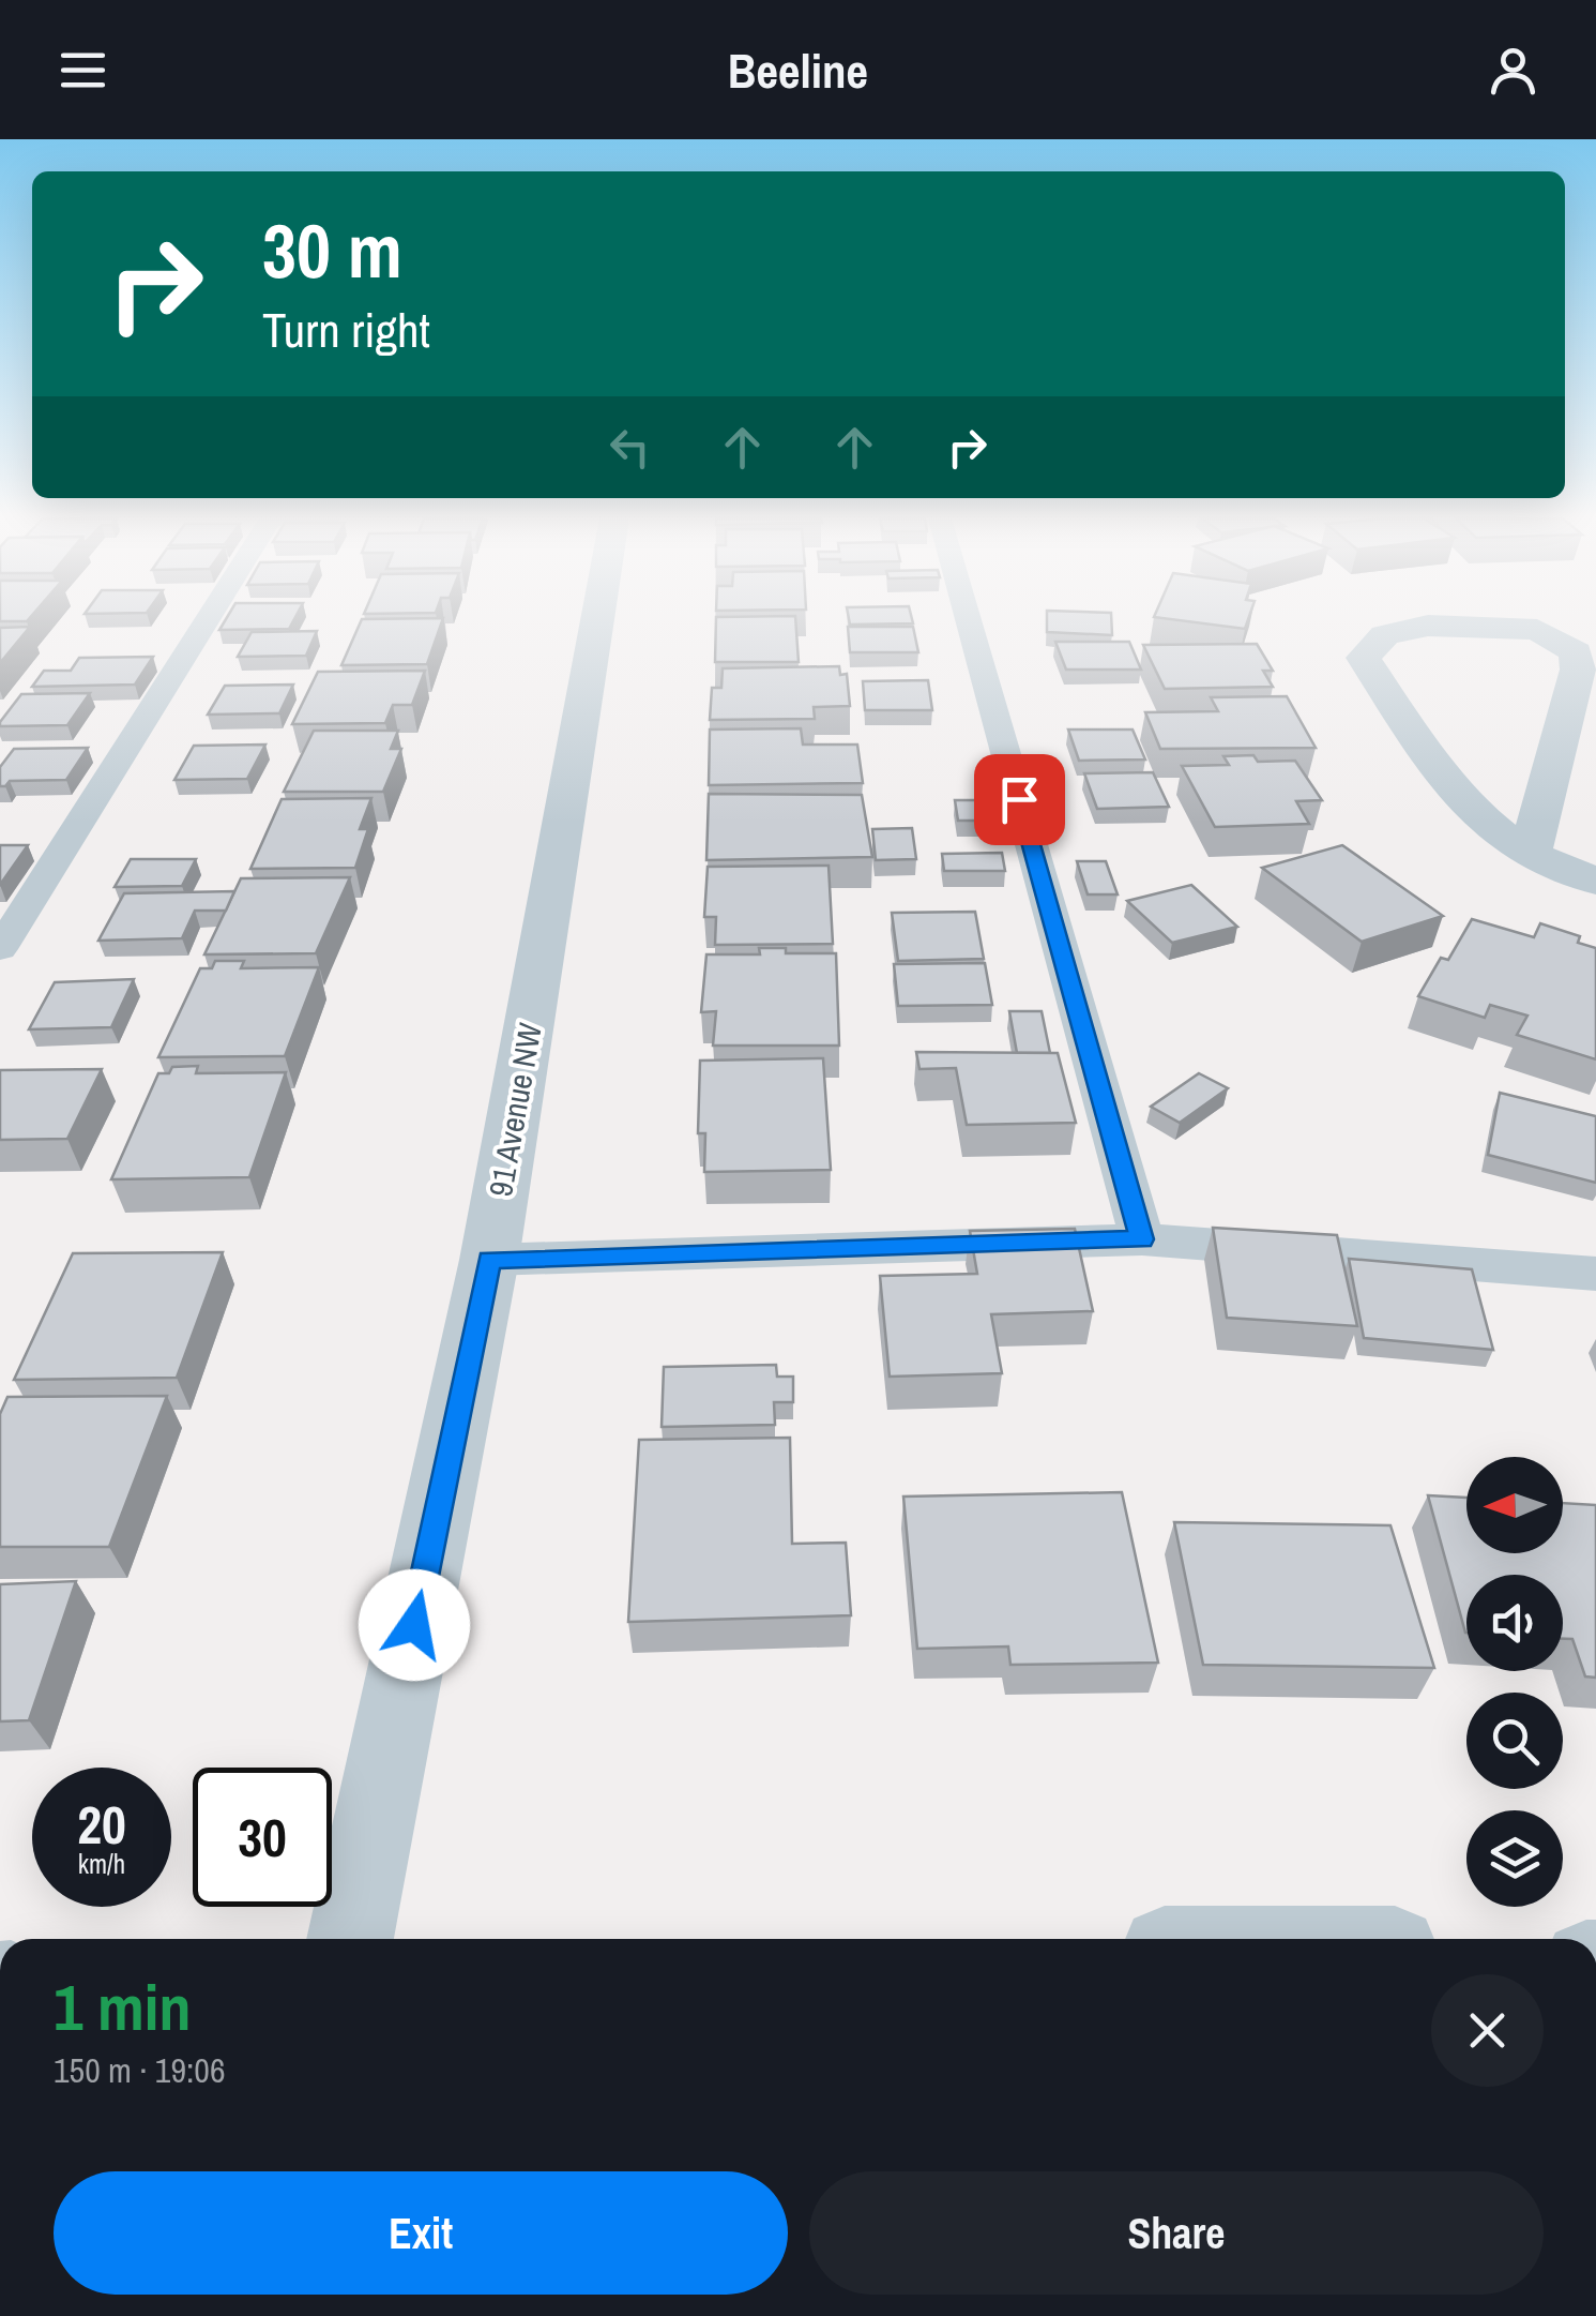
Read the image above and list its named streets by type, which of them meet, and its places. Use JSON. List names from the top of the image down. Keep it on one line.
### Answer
{"streets":{"street":["91 Avenue NW"]},"north":"left","page":{"header":"Beeline","turn":["30 m","Turn right"],"speed":"20 km/h","limit":"30","heading":["1 min","150 m · 19:06"],"buttons":["Exit","Share"]}}
